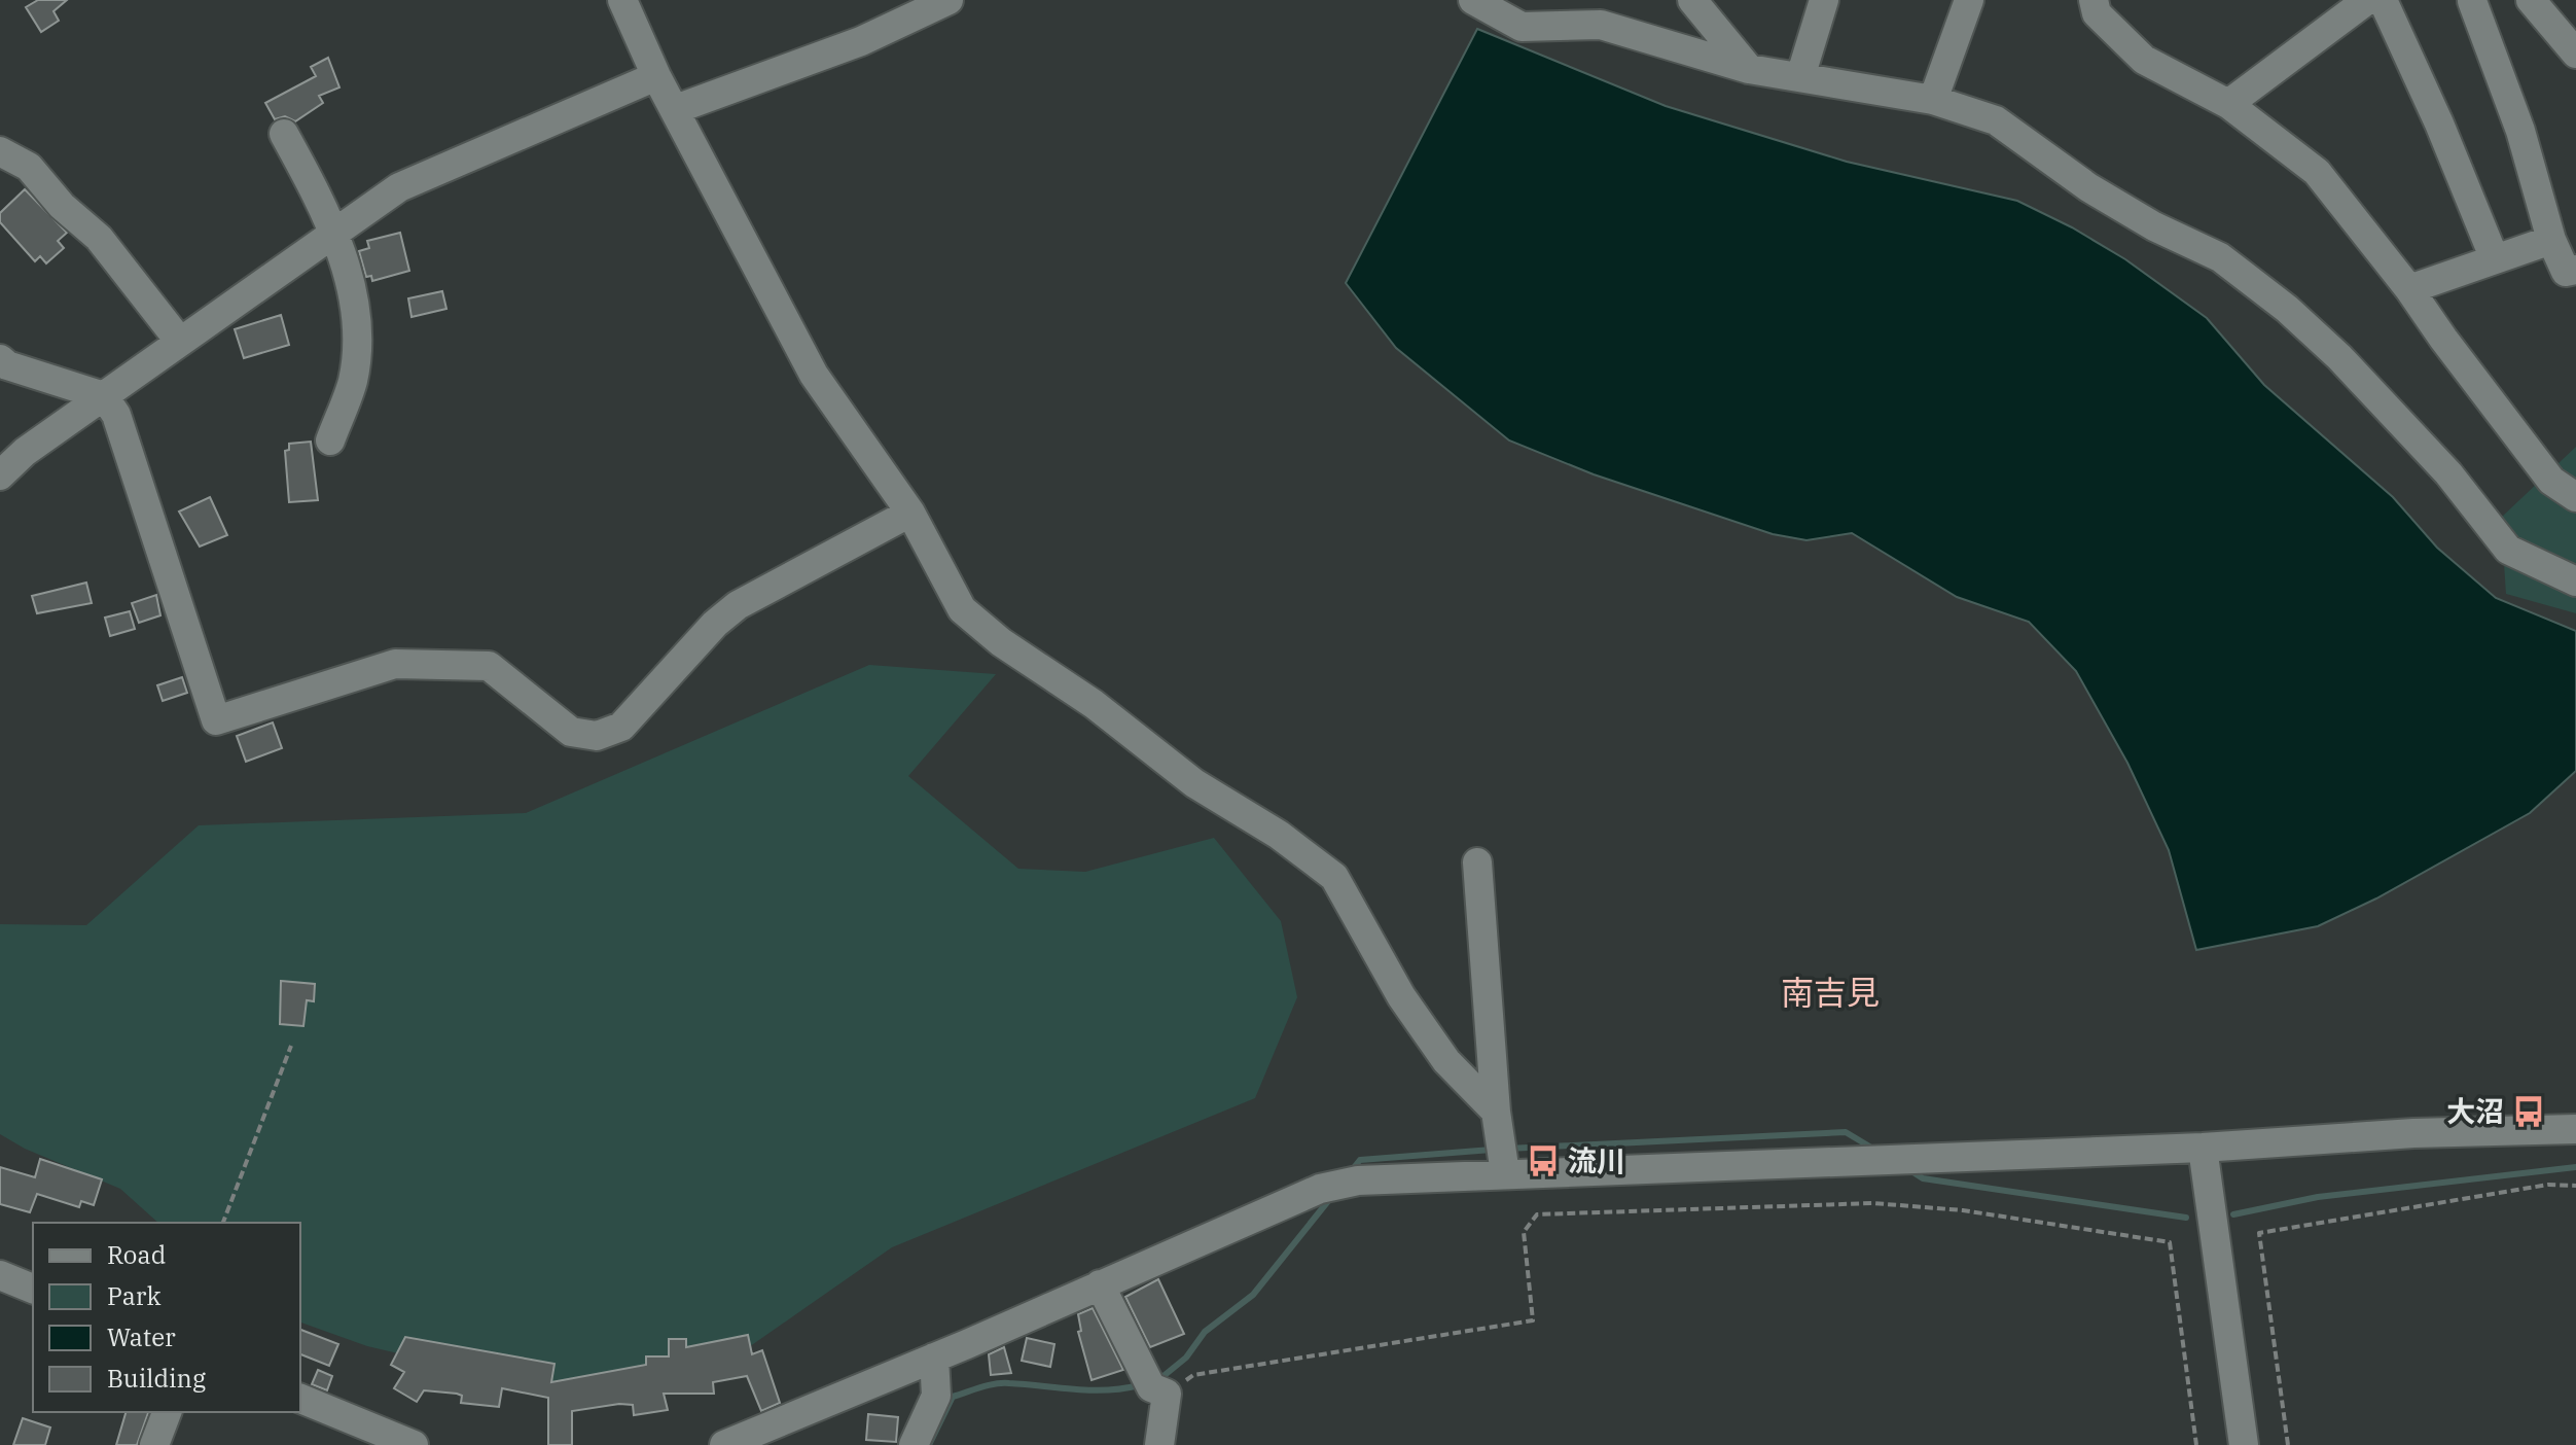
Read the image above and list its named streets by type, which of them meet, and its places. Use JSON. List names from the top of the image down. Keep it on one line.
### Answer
{"districts":["南吉見"],"places":{"bus stop":["大沼","流川"]},"legend":["Road","Park","Water","Building"]}
